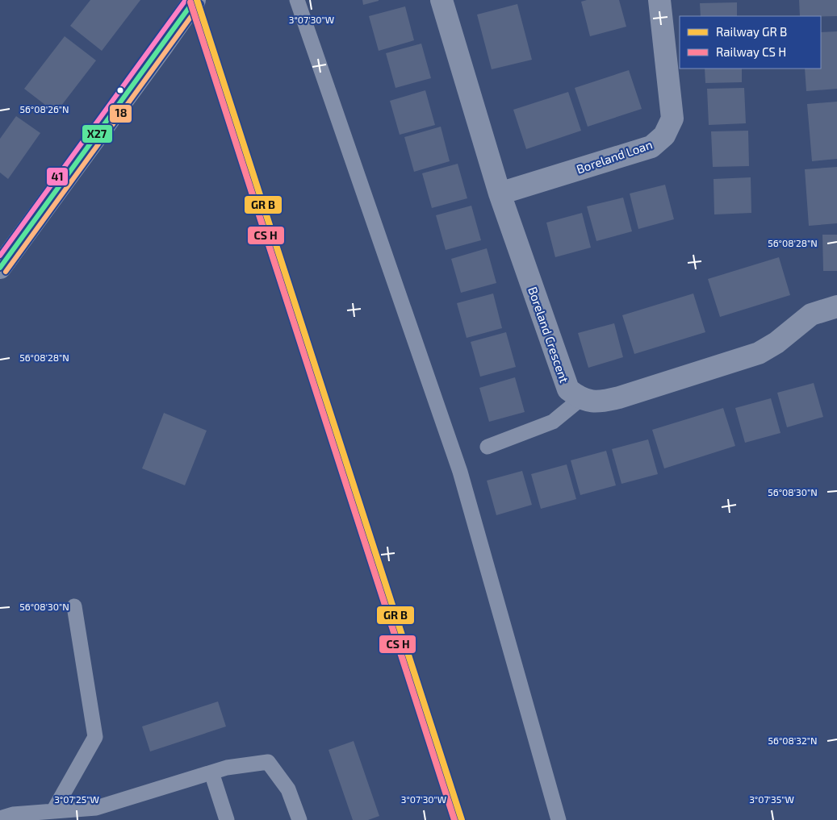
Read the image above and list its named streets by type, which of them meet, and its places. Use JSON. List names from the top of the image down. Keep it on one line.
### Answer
{"streets":{"street":["Boreland Loan","Boreland Crescent"]},"crossings":[["Boreland Loan","Boreland Crescent"]],"lines":["transit line X27","transit line 41","transit line 18"],"legend":["Railway GR B","Railway CS H"],"coordinates":["3°07'30\"W","56°08'26\"N","56°08'28\"N","56°08'30\"N","56°08'32\"N","3°07'25\"W","3°07'35\"W"]}
